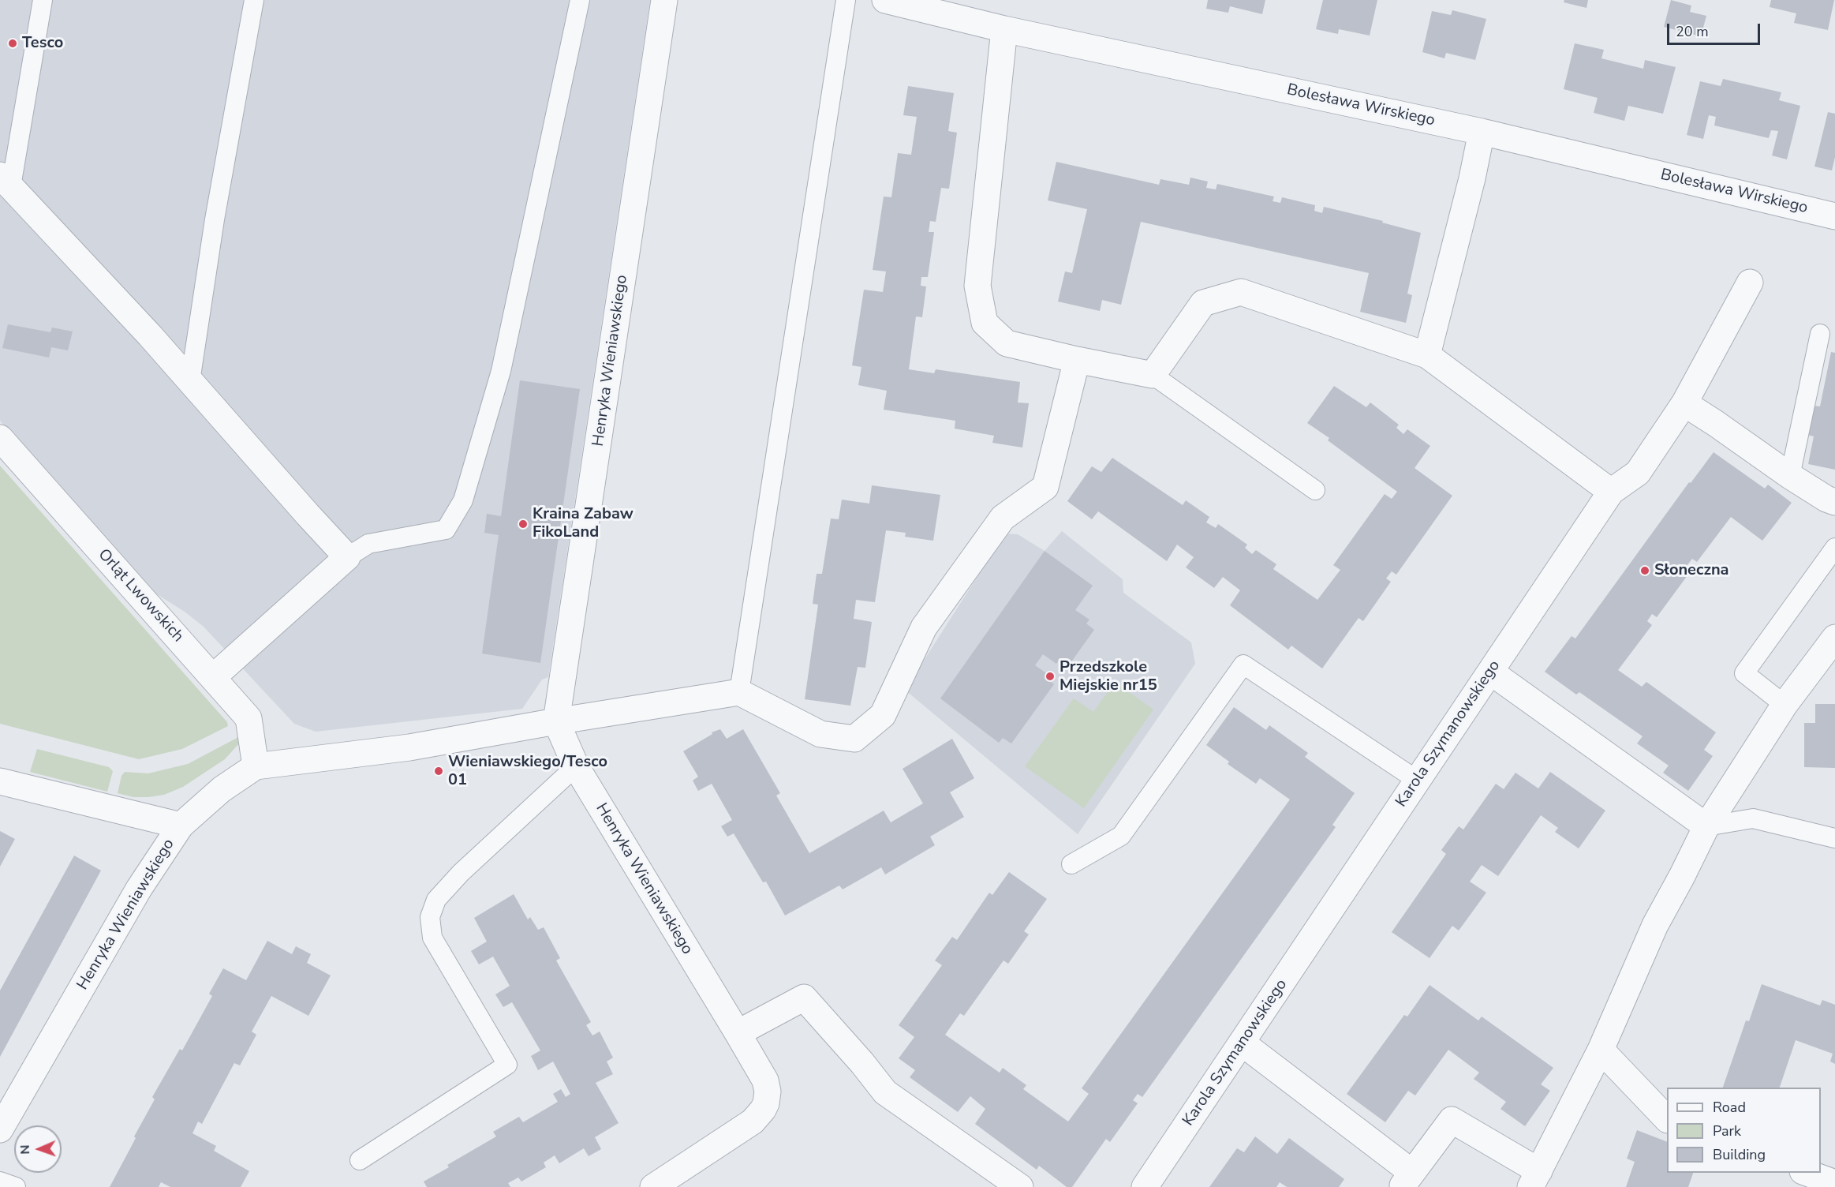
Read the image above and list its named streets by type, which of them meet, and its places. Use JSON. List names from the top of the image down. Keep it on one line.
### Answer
{"streets":{"street":["Bolesława Wirskiego","Henryka Wieniawskiego","Orląt Lwowskich","Karola Szymanowskiego"]},"crossings":[["Henryka Wieniawskiego","Orląt Lwowskich"]],"places":["Tesco","Kraina Zabaw FikoLand","Słoneczna","Przedszkole Miejskie nr15","Wieniawskiego/Tesco 01"],"legend":["Road","Park","Building"],"scale_bar":"20 m","north":"left"}
